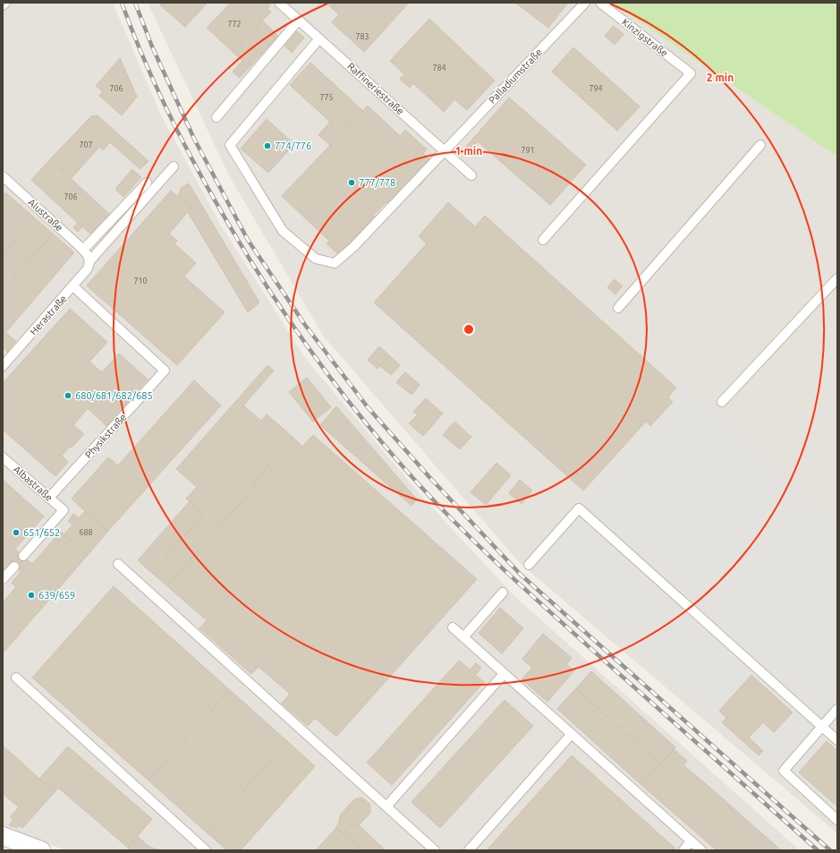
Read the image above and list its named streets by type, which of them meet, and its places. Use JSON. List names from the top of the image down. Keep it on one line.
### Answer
{"streets":{"lane":["Kinzigstraße","Palladiumstraße","Raffineriestraße","Alustraße","Herastraße","Physikstraße","Albastraße"]},"crossings":[["Palladiumstraße","Raffineriestraße"],["Alustraße","Herastraße"],["Herastraße","Physikstraße"],["Physikstraße","Albastraße"]],"places":["774/776","777/778","680/681/682/685","651/652","639/659"],"house_numbers":["772","783","784","706","794","775","707","791","706","710","688"],"rings":["2 min","1 min"]}
